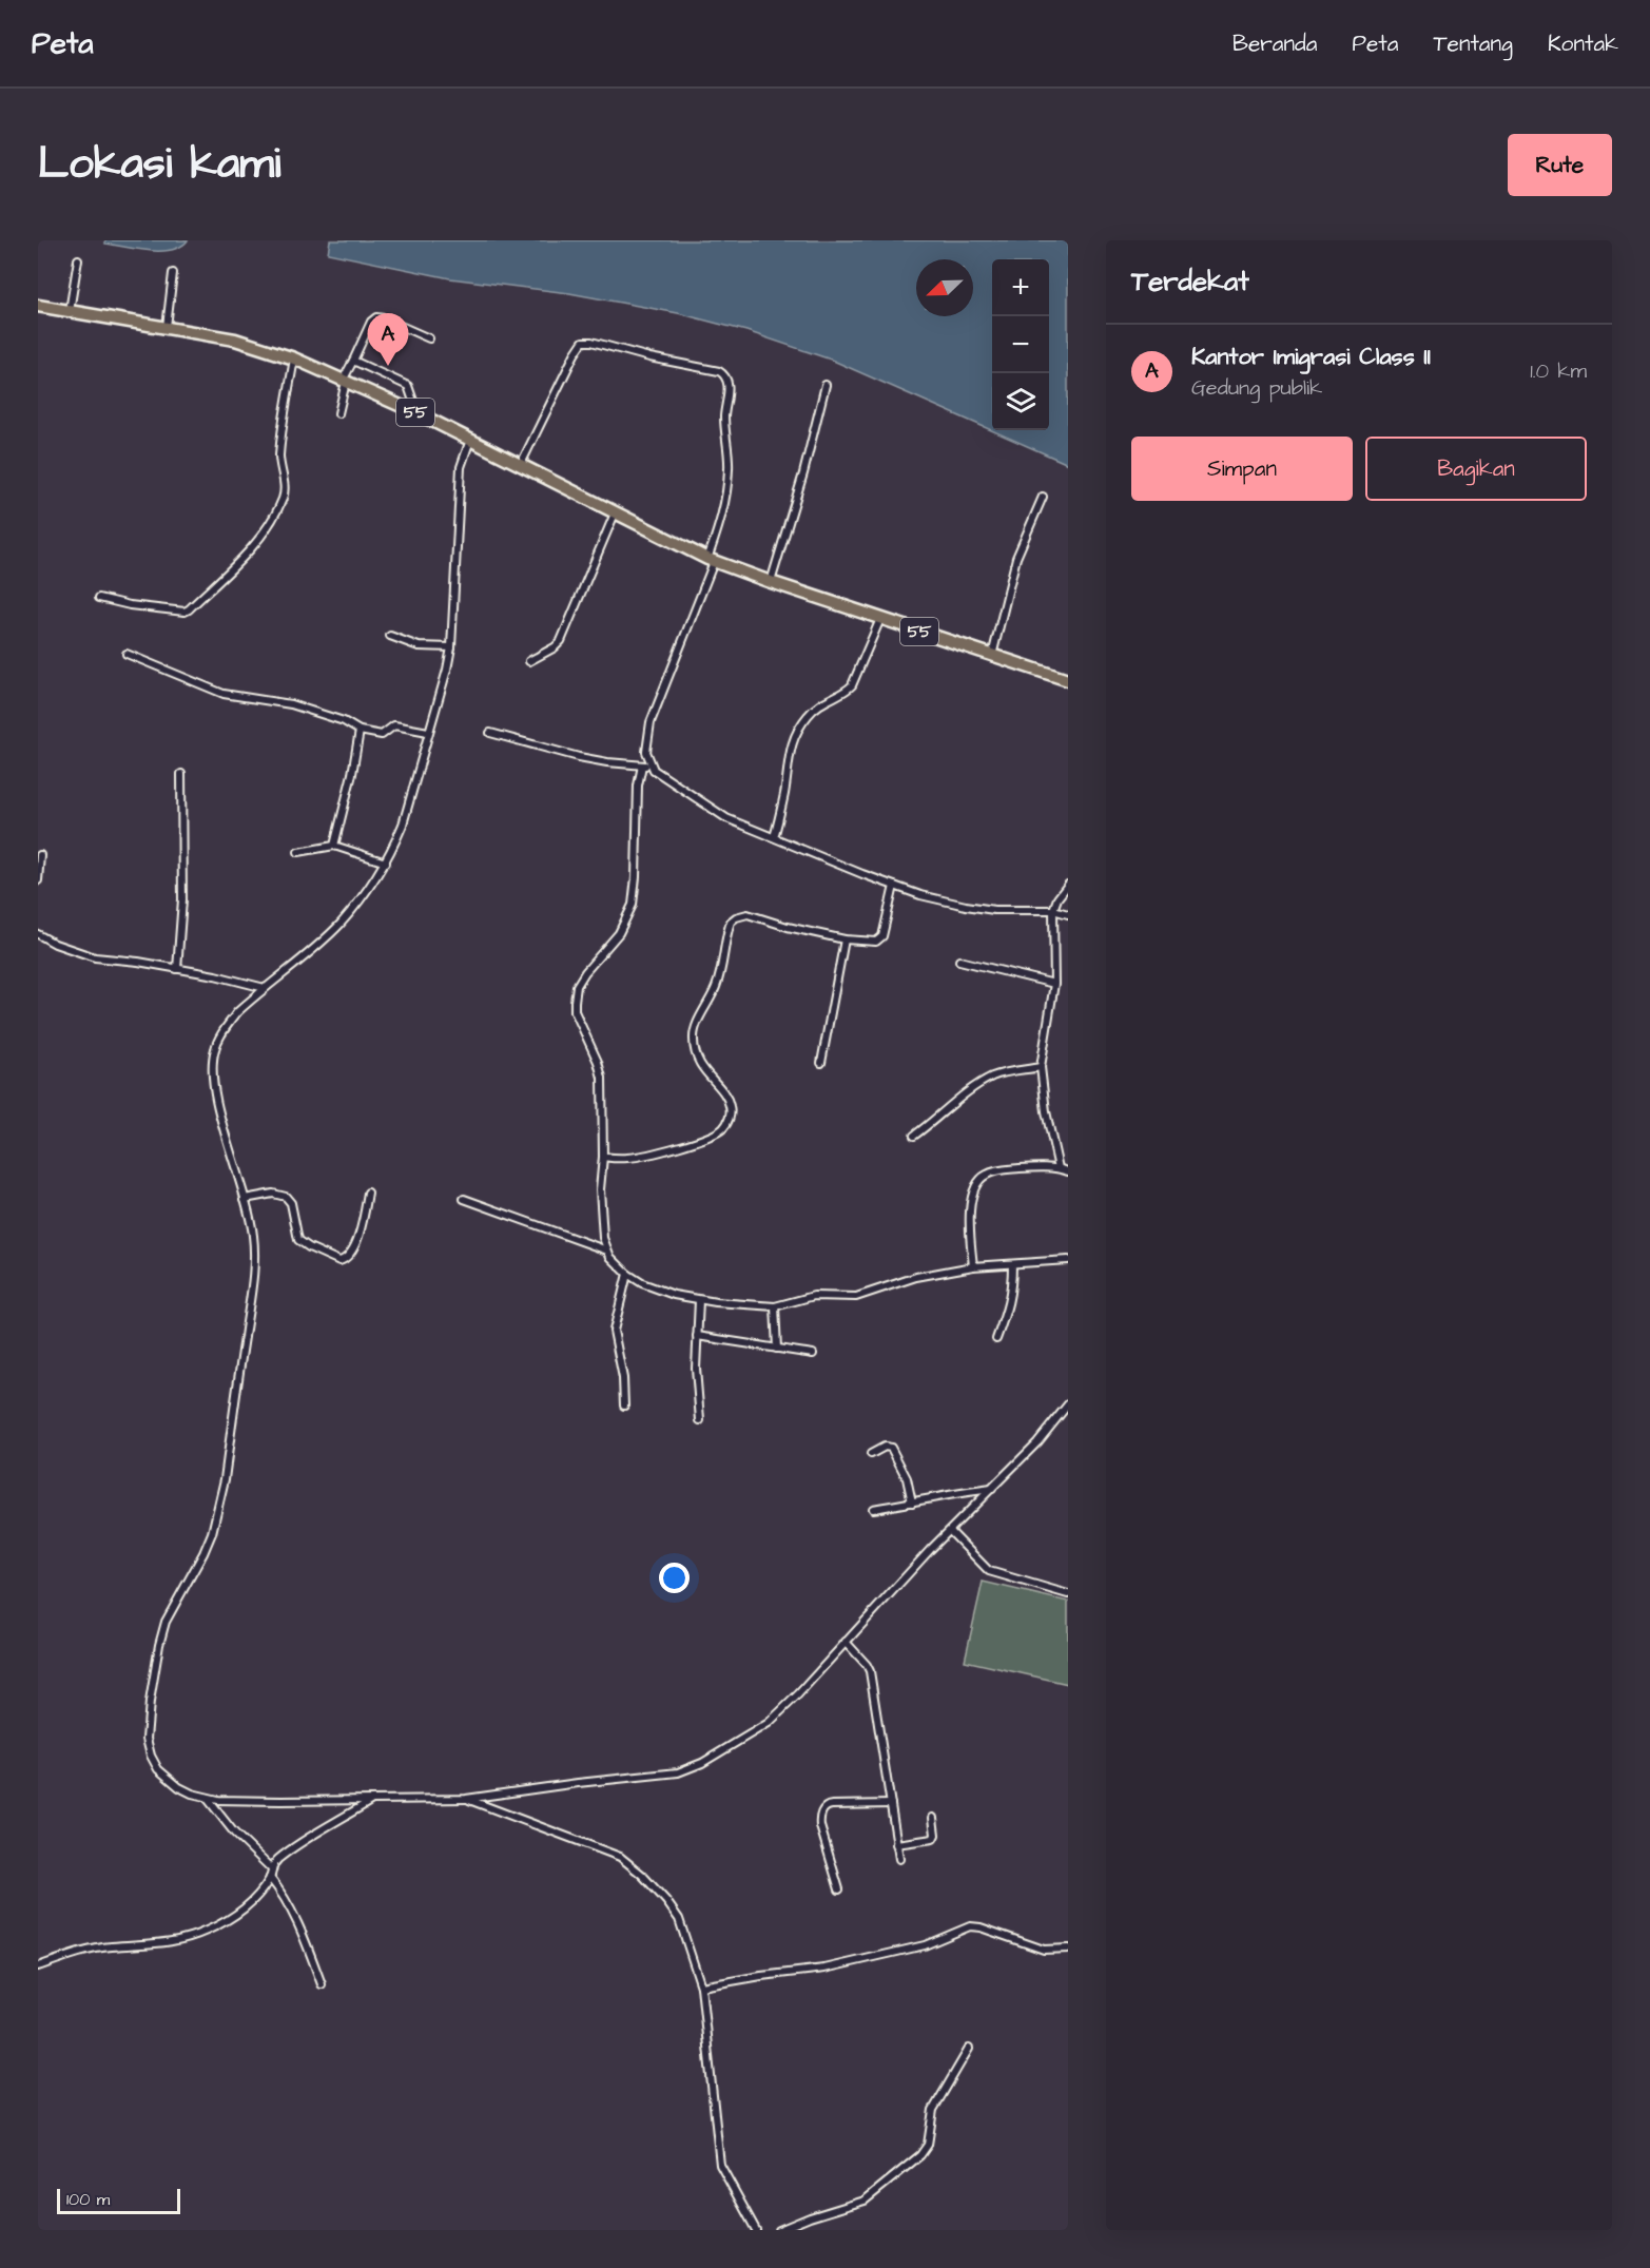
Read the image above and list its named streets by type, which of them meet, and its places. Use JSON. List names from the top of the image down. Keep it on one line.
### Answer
{"streets":{"highway":["55"]},"scale_bar":"100 m","north":"bottom left","page":{"header":"Peta","nav":["Beranda","Peta","Tentang","Kontak"],"title":"Lokasi kami","buttons":["Rute",["Simpan","Bagikan"]],"heading":"Terdekat","map_buttons":["+","−"],"pins":"A","list":[{"mark":"A","name":"Kantor Imigrasi Class II","note":"Gedung publik","value":"1.0 km"}],"scale":"100 m"}}
